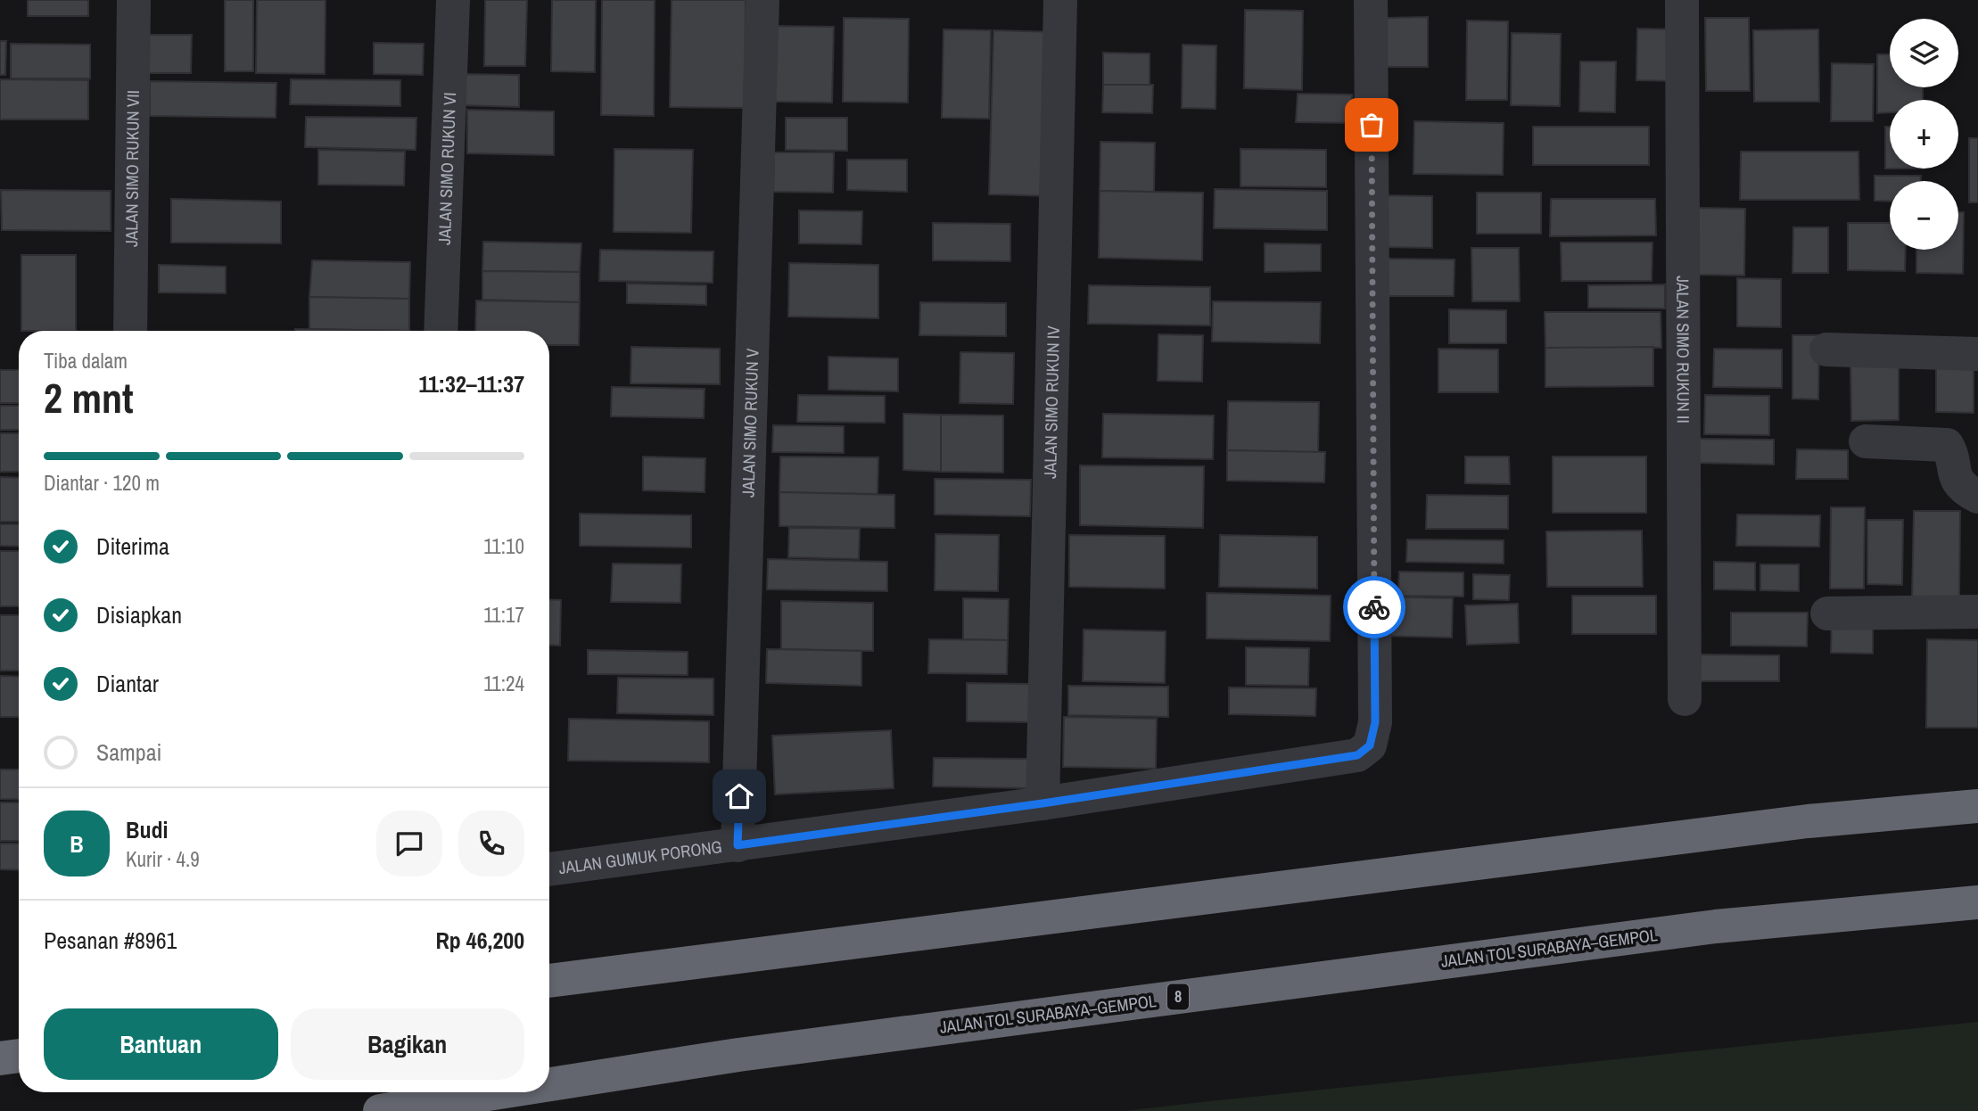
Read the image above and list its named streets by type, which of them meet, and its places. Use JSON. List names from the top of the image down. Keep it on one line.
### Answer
{"streets":{"highway":["JALAN TOL SURABAYA–GEMPOL","8"],"street":["JALAN SIMO RUKUN VII","JALAN SIMO RUKUN VI","JALAN SIMO RUKUN II","JALAN SIMO RUKUN IV","JALAN SIMO RUKUN V","JALAN GUMUK PORONG"]},"crossings":[["JALAN SIMO RUKUN IV","JALAN GUMUK PORONG"],["JALAN SIMO RUKUN V","JALAN GUMUK PORONG"]],"page":{"map_buttons":["+","−"],"heading":["2 mnt","Tiba dalam","11:32–11:37"],"panel":["Budi","Kurir · 4.9","Pesanan #8961","Rp 46,200"],"bar":"Diantar · 120 m","list":[["Diterima","11:10"],["Disiapkan","11:17"],["Diantar","11:24"],"Sampai"],"round":"B","buttons":["Bantuan","Bagikan"]}}
